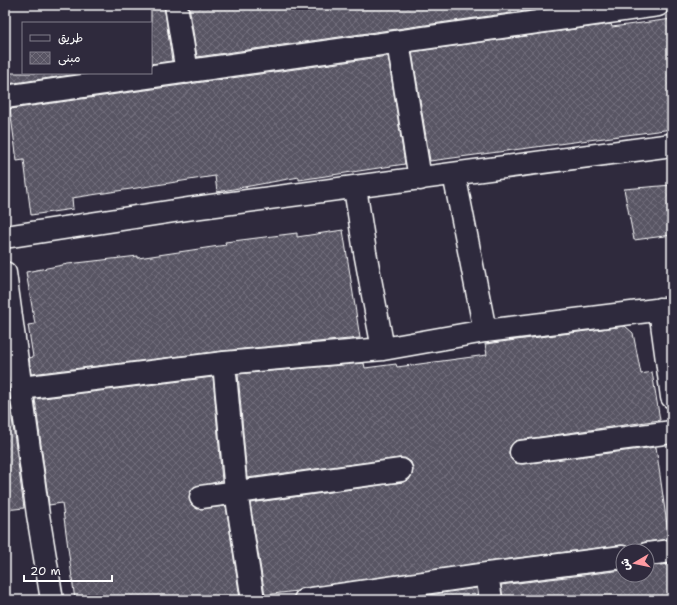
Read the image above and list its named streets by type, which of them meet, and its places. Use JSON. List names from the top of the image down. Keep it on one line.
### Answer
{"legend":["طريق","مبنى"],"scale_bar":"20 m","north":"left"}
